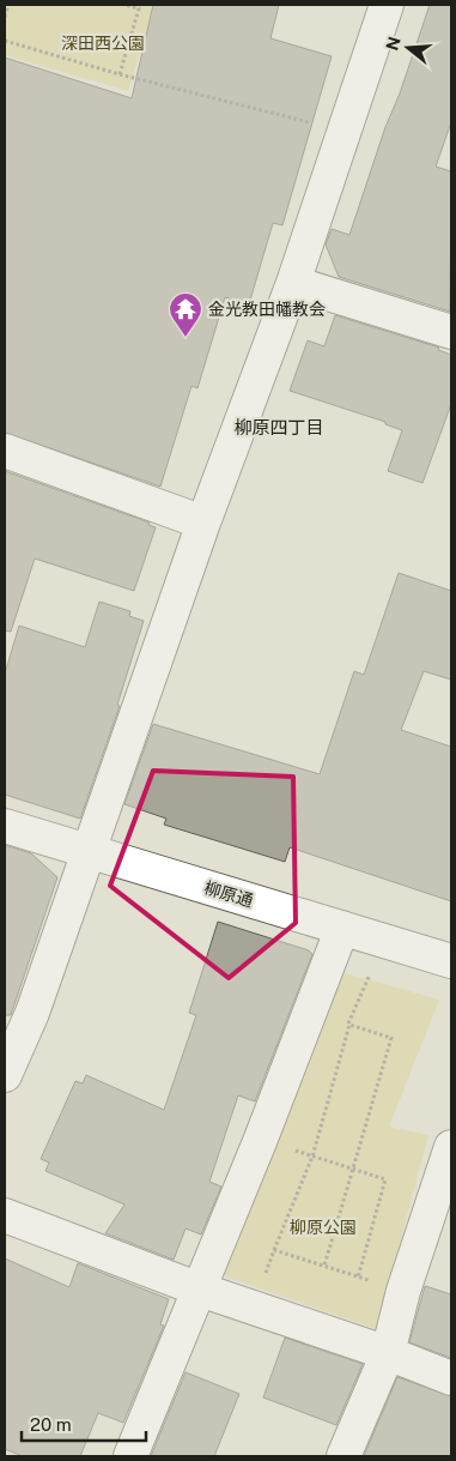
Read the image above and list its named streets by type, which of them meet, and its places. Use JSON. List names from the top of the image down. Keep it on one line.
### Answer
{"streets":{"street":["柳原通"]},"districts":["柳原四丁目"],"parks":["深田西公園","柳原公園"],"places":{"temple":["金光教田幡教会"]},"scale_bar":"20 m","north":"left"}
